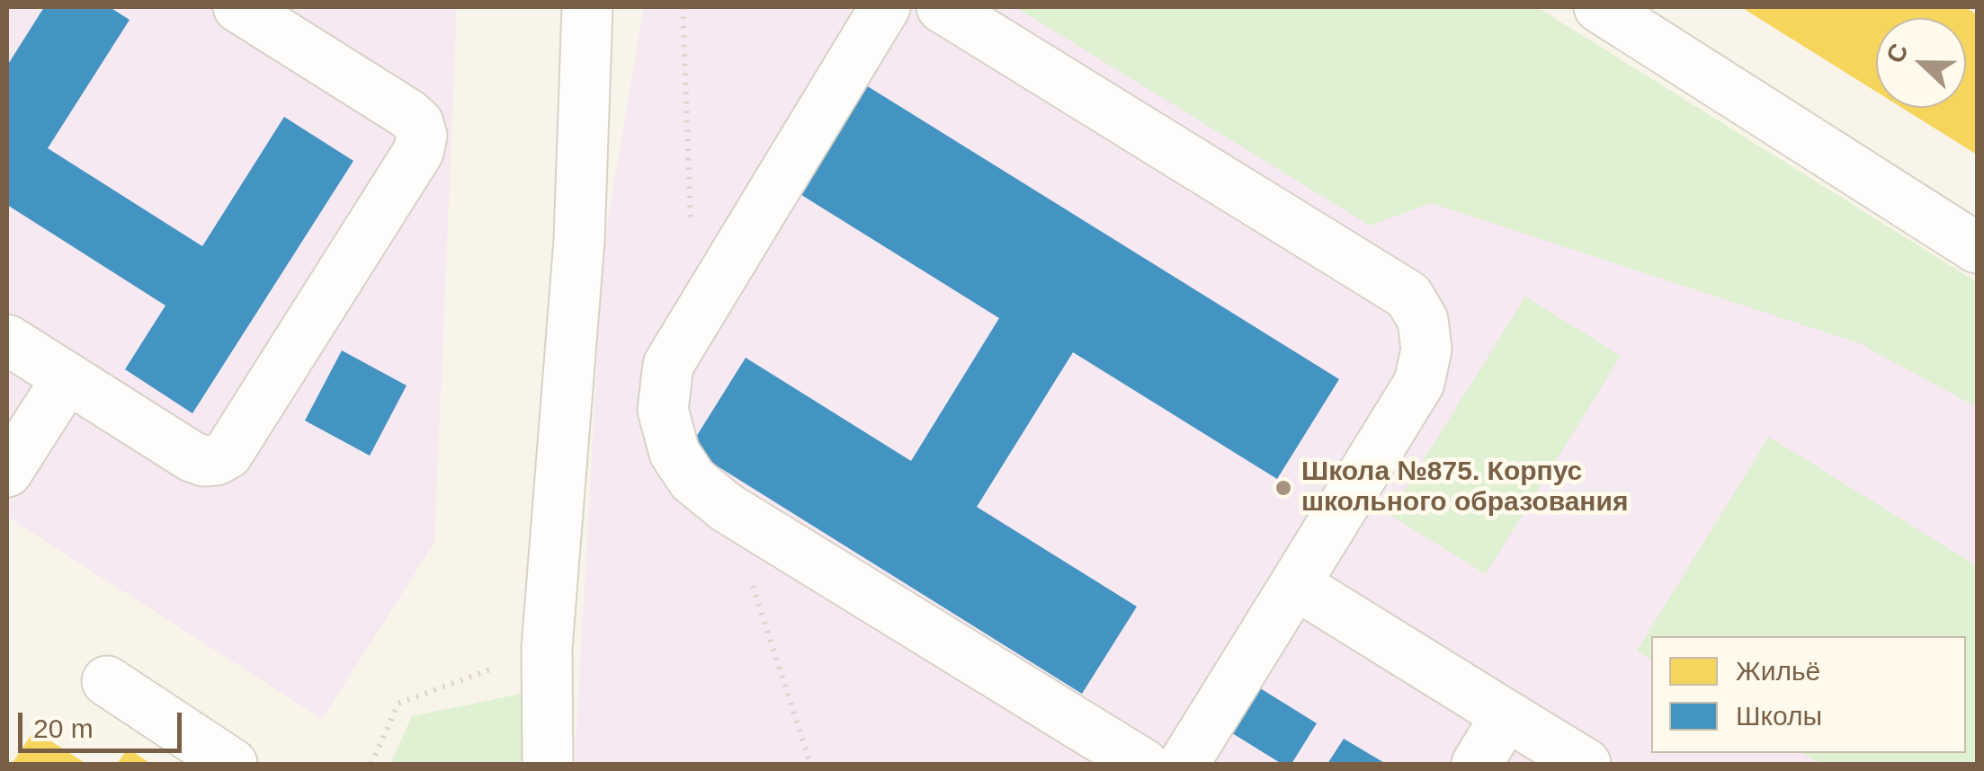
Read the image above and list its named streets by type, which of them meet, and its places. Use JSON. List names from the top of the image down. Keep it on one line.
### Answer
{"places":["Школа №875. Корпус школьного образования"],"legend":["Жильё","Школы"],"scale_bar":"20 m","north":"left"}
